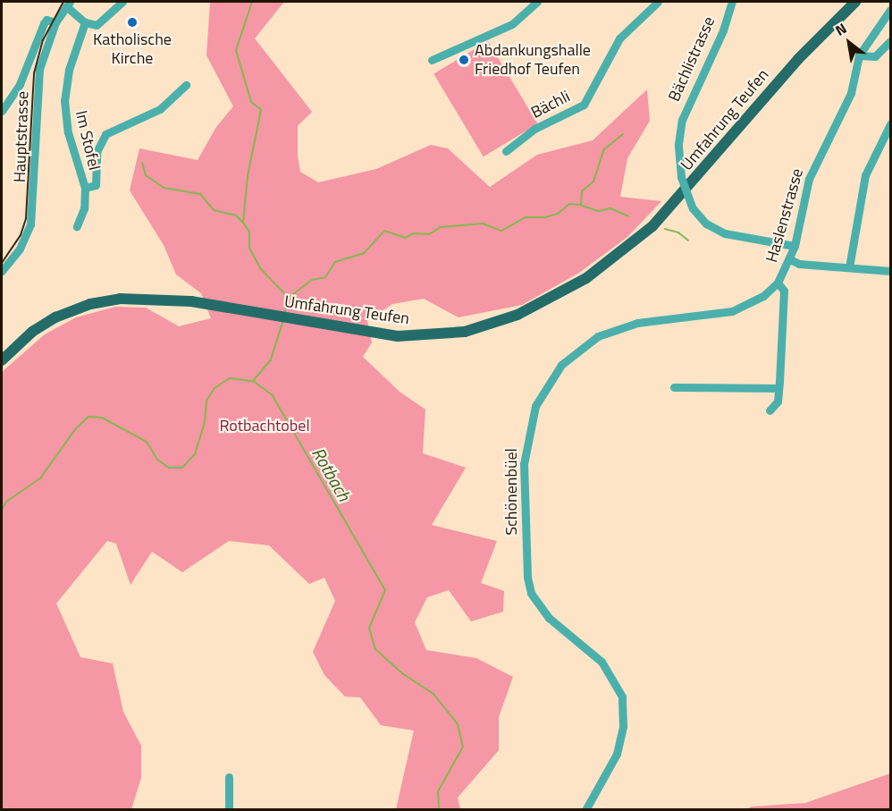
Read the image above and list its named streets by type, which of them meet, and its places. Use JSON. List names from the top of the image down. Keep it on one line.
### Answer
{"streets":{"main road":["Umfahrung Teufen"],"street":["Bächlistrasse","Bächli","Hauptstrasse","Im Stofel","Haslenstrasse","Schönenbüel"]},"crossings":[["Bächlistrasse","Haslenstrasse"],["Haslenstrasse","Schönenbüel"]],"water":["Rotbach"],"parks":["Rotbachtobel"],"places":["Katholische Kirche","Abdankungshalle Friedhof Teufen"],"north":"top left"}
